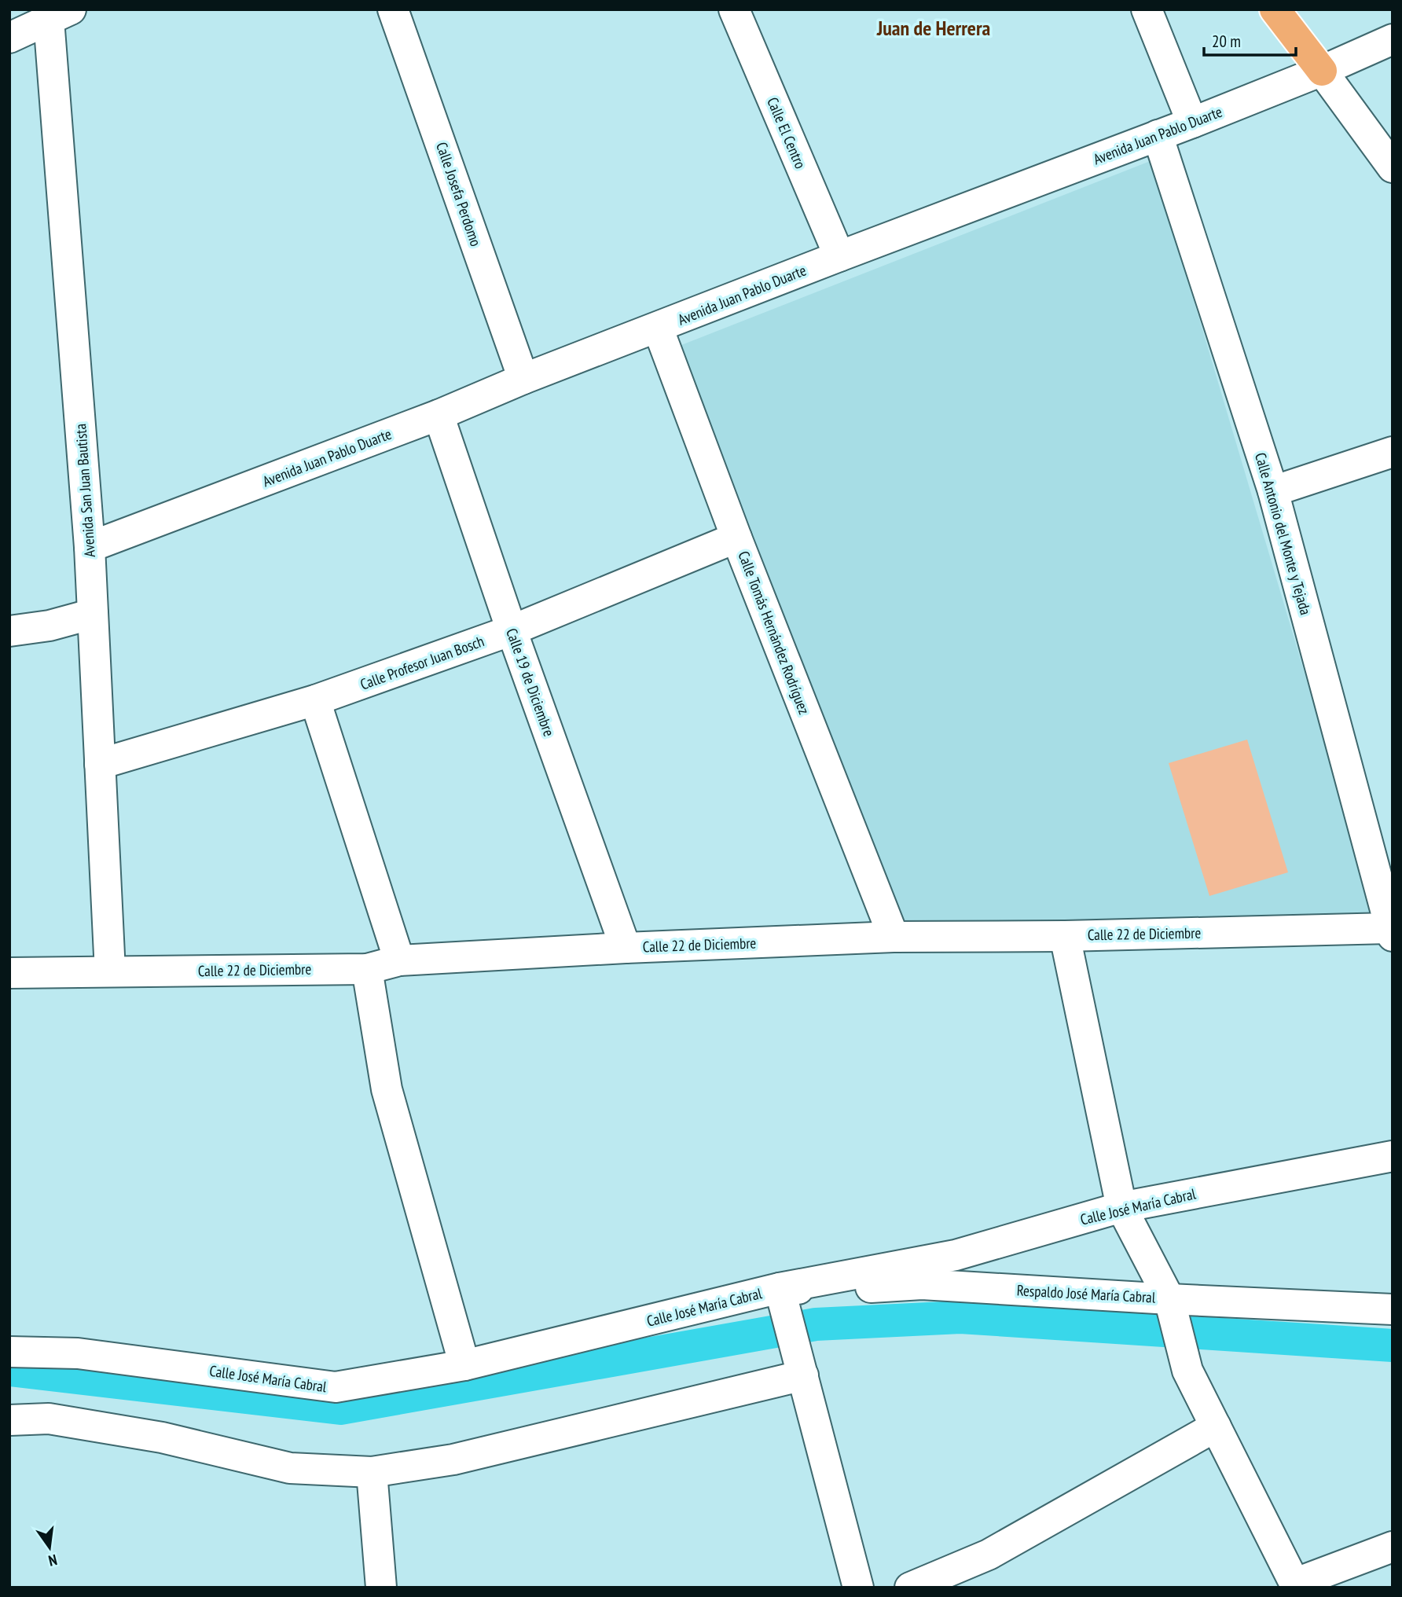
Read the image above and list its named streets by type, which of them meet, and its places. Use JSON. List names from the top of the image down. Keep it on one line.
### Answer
{"streets":{"street":["Calle El Centro","Avenida Juan Pablo Duarte","Calle Josefa Perdomo","Avenida San Juan Bautista","Calle Antonio del Monte y Tejada","Calle Tomás Hernández Rodríguez","Calle Profesor Juan Bosch","Calle 19 de Diciembre","Calle 22 de Diciembre","Calle José María Cabral","Respaldo José María Cabral"]},"crossings":[["Calle El Centro","Avenida Juan Pablo Duarte"],["Avenida Juan Pablo Duarte","Calle Josefa Perdomo"],["Avenida Juan Pablo Duarte","Avenida San Juan Bautista"],["Avenida Juan Pablo Duarte","Calle Antonio del Monte y Tejada"],["Avenida Juan Pablo Duarte","Calle Tomás Hernández Rodríguez"],["Avenida Juan Pablo Duarte","Calle 19 de Diciembre"],["Avenida San Juan Bautista","Calle Profesor Juan Bosch"],["Avenida San Juan Bautista","Calle 22 de Diciembre"],["Calle Antonio del Monte y Tejada","Calle 22 de Diciembre"],["Calle Tomás Hernández Rodríguez","Calle Profesor Juan Bosch"],["Calle Tomás Hernández Rodríguez","Calle 22 de Diciembre"],["Calle Profesor Juan Bosch","Calle 19 de Diciembre"],["Calle 19 de Diciembre","Calle 22 de Diciembre"],["Calle José María Cabral","Respaldo José María Cabral"]],"districts":["Juan de Herrera"],"scale_bar":"20 m","north":"bottom"}
